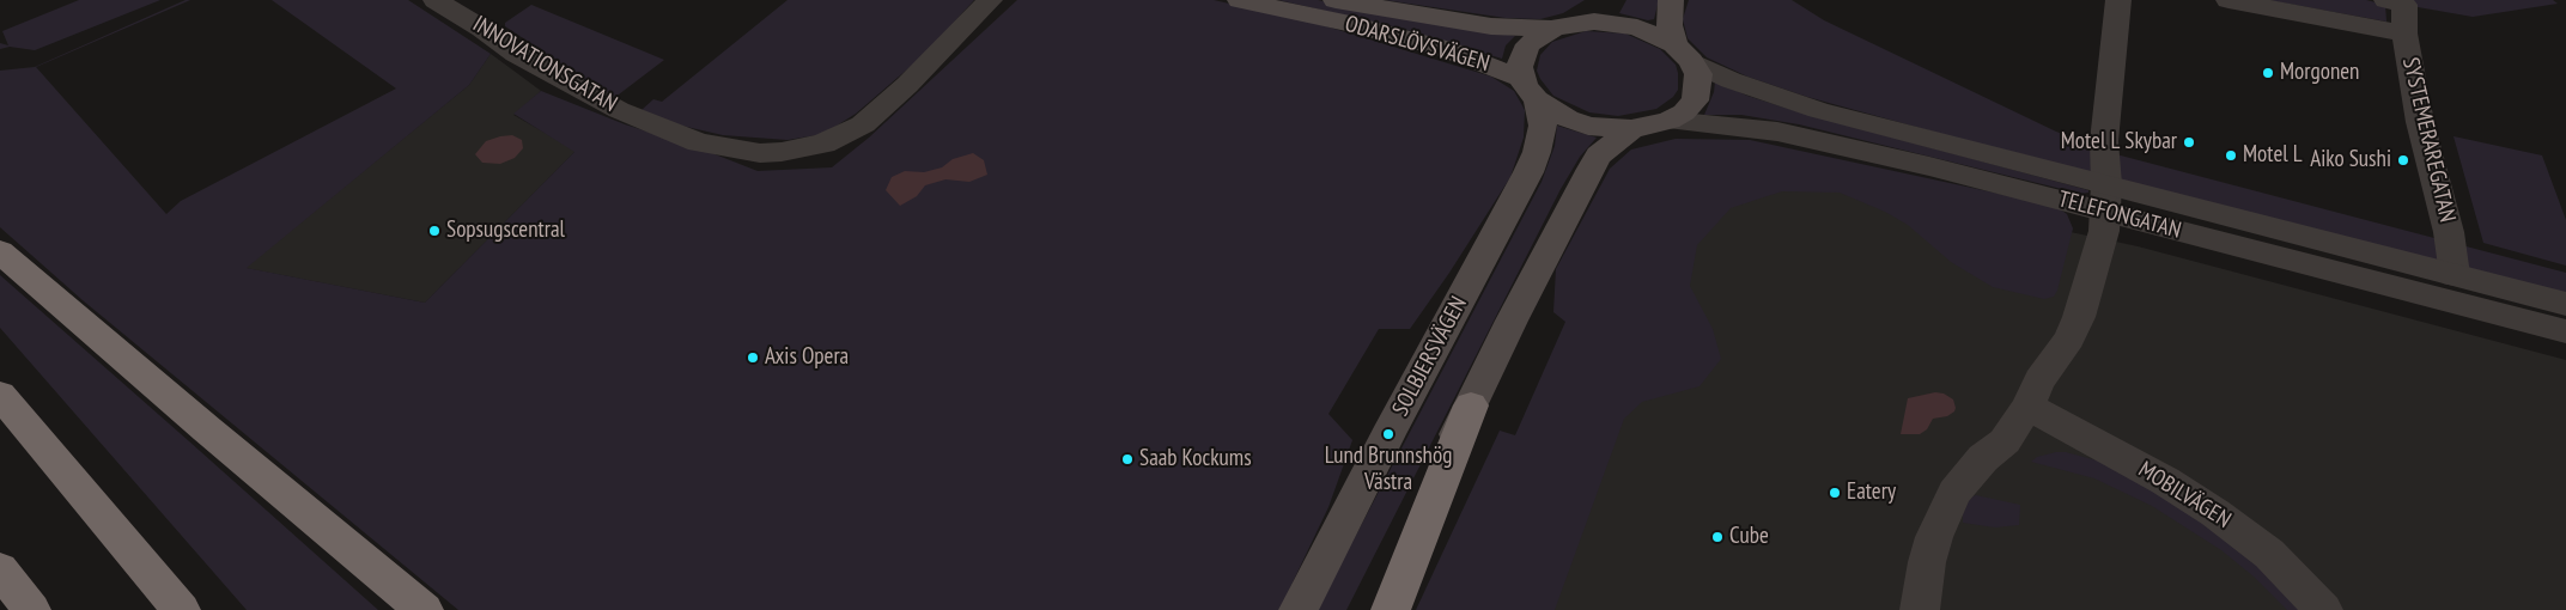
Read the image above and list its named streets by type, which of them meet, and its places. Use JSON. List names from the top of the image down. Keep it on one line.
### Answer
{"streets":{"main road":["ODARSLÖVSVÄGEN","SOLBJERSVÄGEN"],"street":["INNOVATIONSGATAN","SYSTEMERAREGATAN","TELEFONGATAN","MOBILVÄGEN"]},"crossings":[["ODARSLÖVSVÄGEN","TELEFONGATAN"],["ODARSLÖVSVÄGEN","SOLBJERSVÄGEN"],["SYSTEMERAREGATAN","TELEFONGATAN"],["TELEFONGATAN","SOLBJERSVÄGEN"]],"places":["Morgonen","Motel L Skybar","Motel L","Aiko Sushi","Sopsugscentral","Axis Opera","Lund Brunnshög Västra","Saab Kockums","Eatery","Cube"]}
